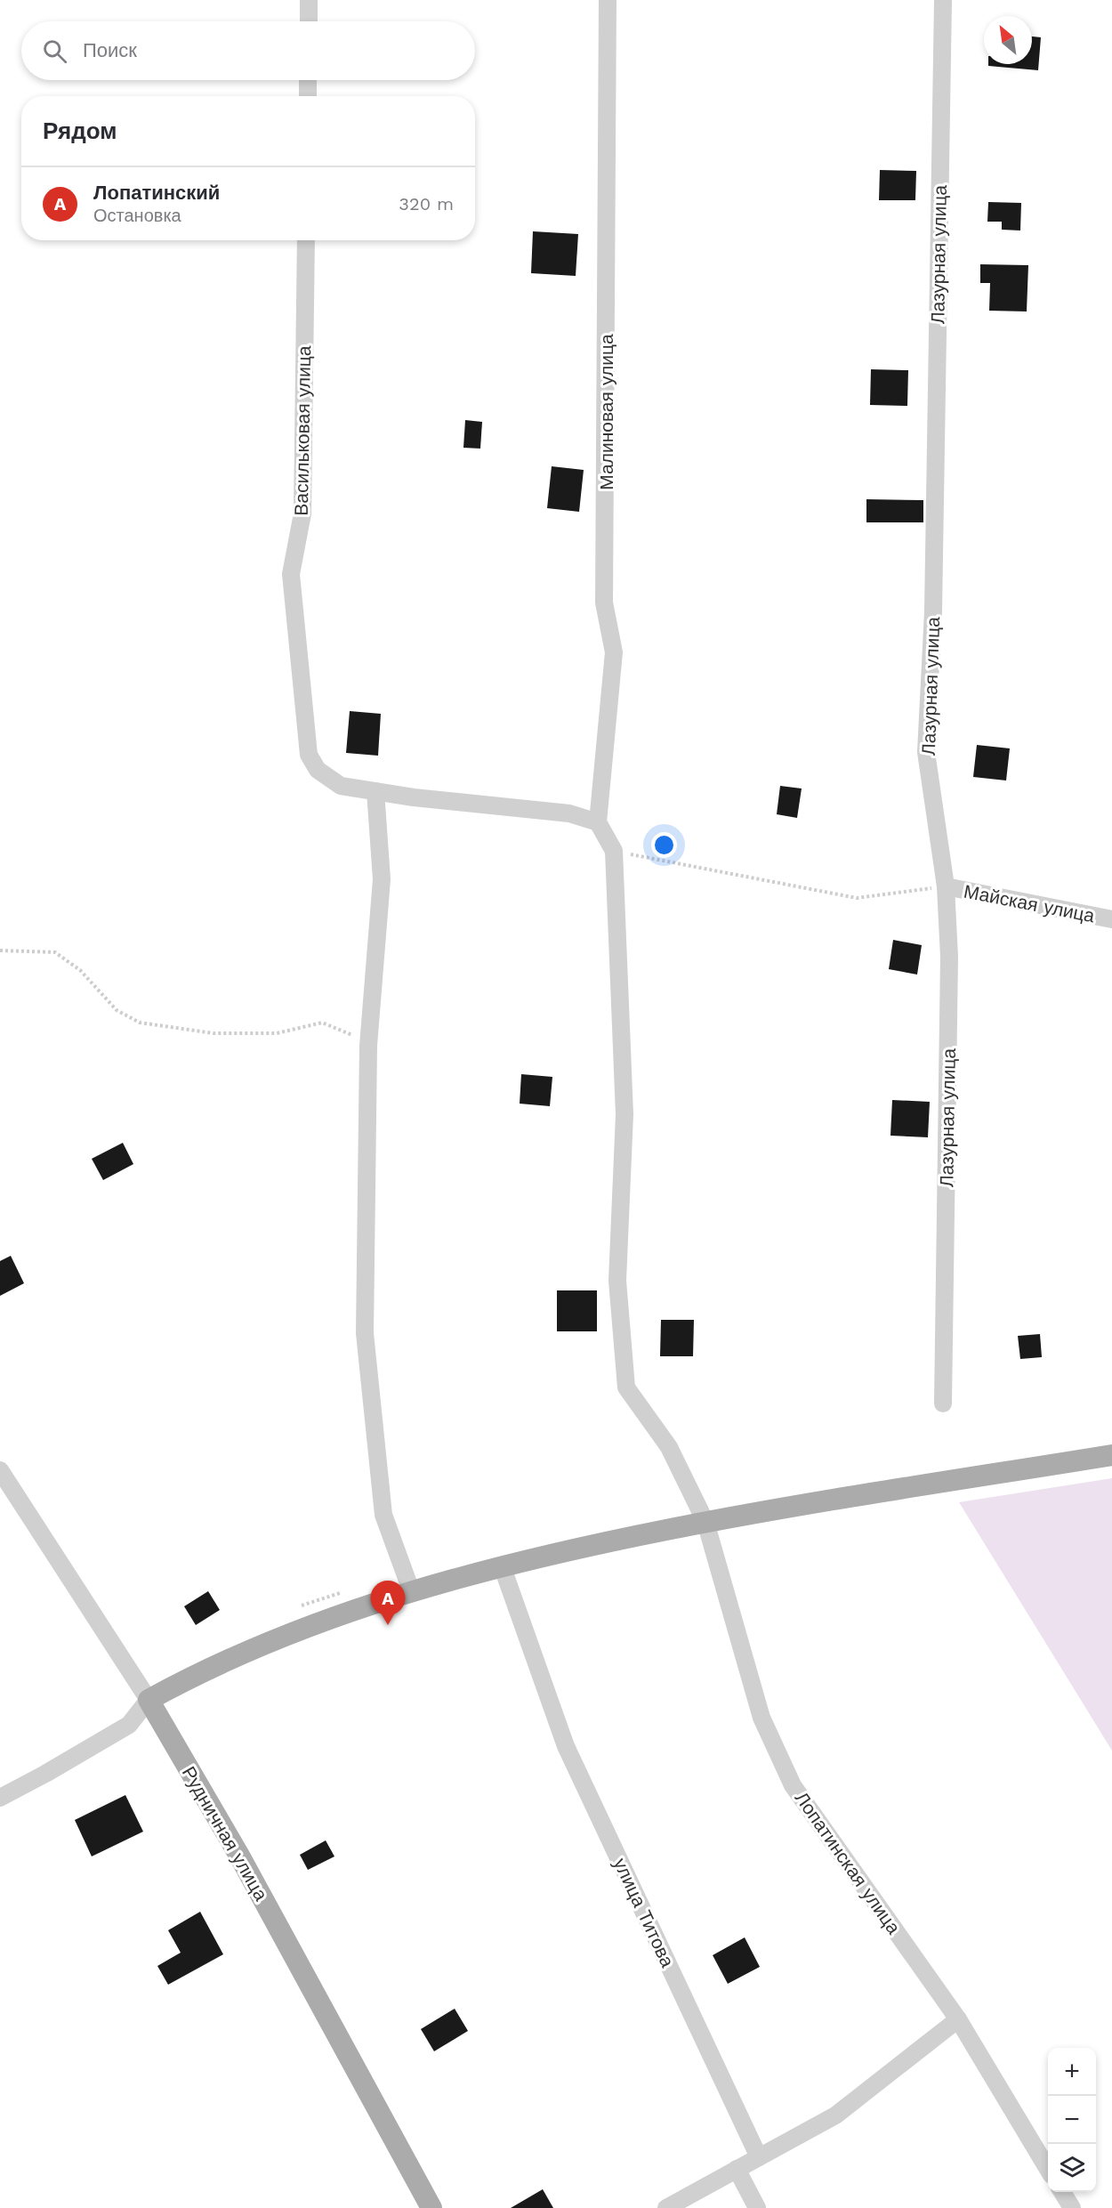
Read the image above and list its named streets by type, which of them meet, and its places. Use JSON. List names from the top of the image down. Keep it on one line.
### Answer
{"streets":{"main road":["Рудничная улица"],"street":["Лазурная улица","Малиновая улица","Васильковая улица","Майская улица","Лопатинская улица","улица Титова"]},"crossings":[["Лазурная улица","Майская улица"]],"north":"top left","page":{"search":"Поиск","heading":"Рядом","list":[{"mark":"A","name":"Лопатинский","note":"Остановка","value":"320 m"}],"pins":"A","map_buttons":["+","−"]}}
